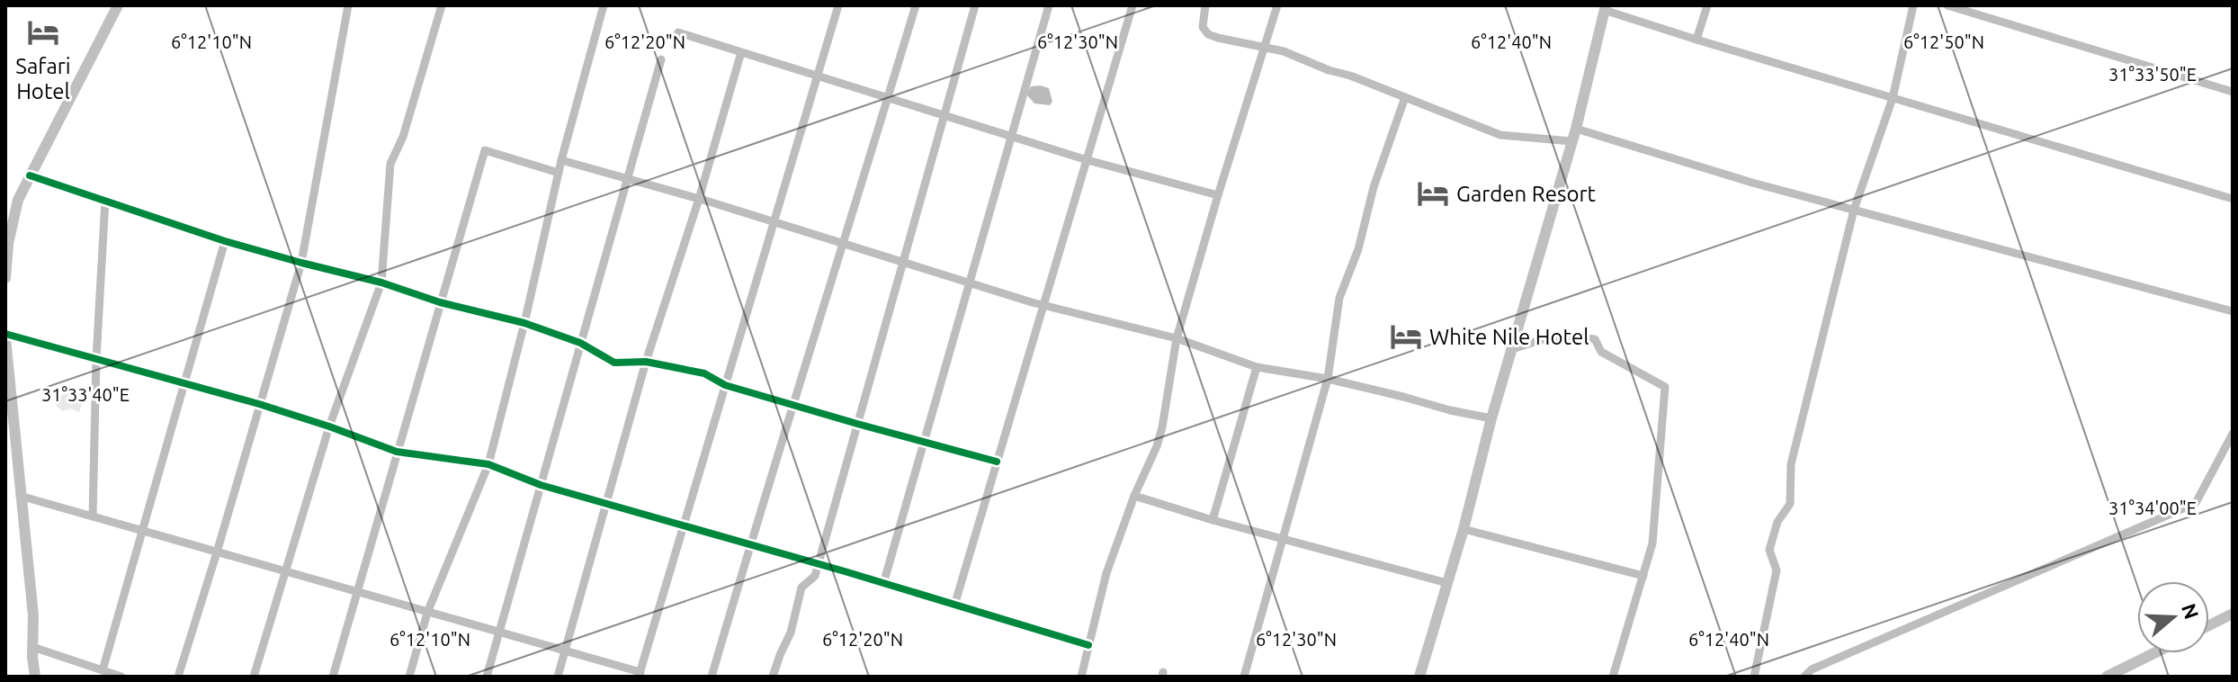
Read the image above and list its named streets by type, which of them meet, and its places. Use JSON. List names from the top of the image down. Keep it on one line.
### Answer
{"places":{"hotel":["Safari Hotel","Garden Resort","White Nile Hotel"]},"north":"right","coordinates":["6°12'10\"N","6°12'20\"N","6°12'30\"N","6°12'40\"N","6°12'50\"N","31°33'50\"E","31°33'40\"E","31°34'00\"E"]}
